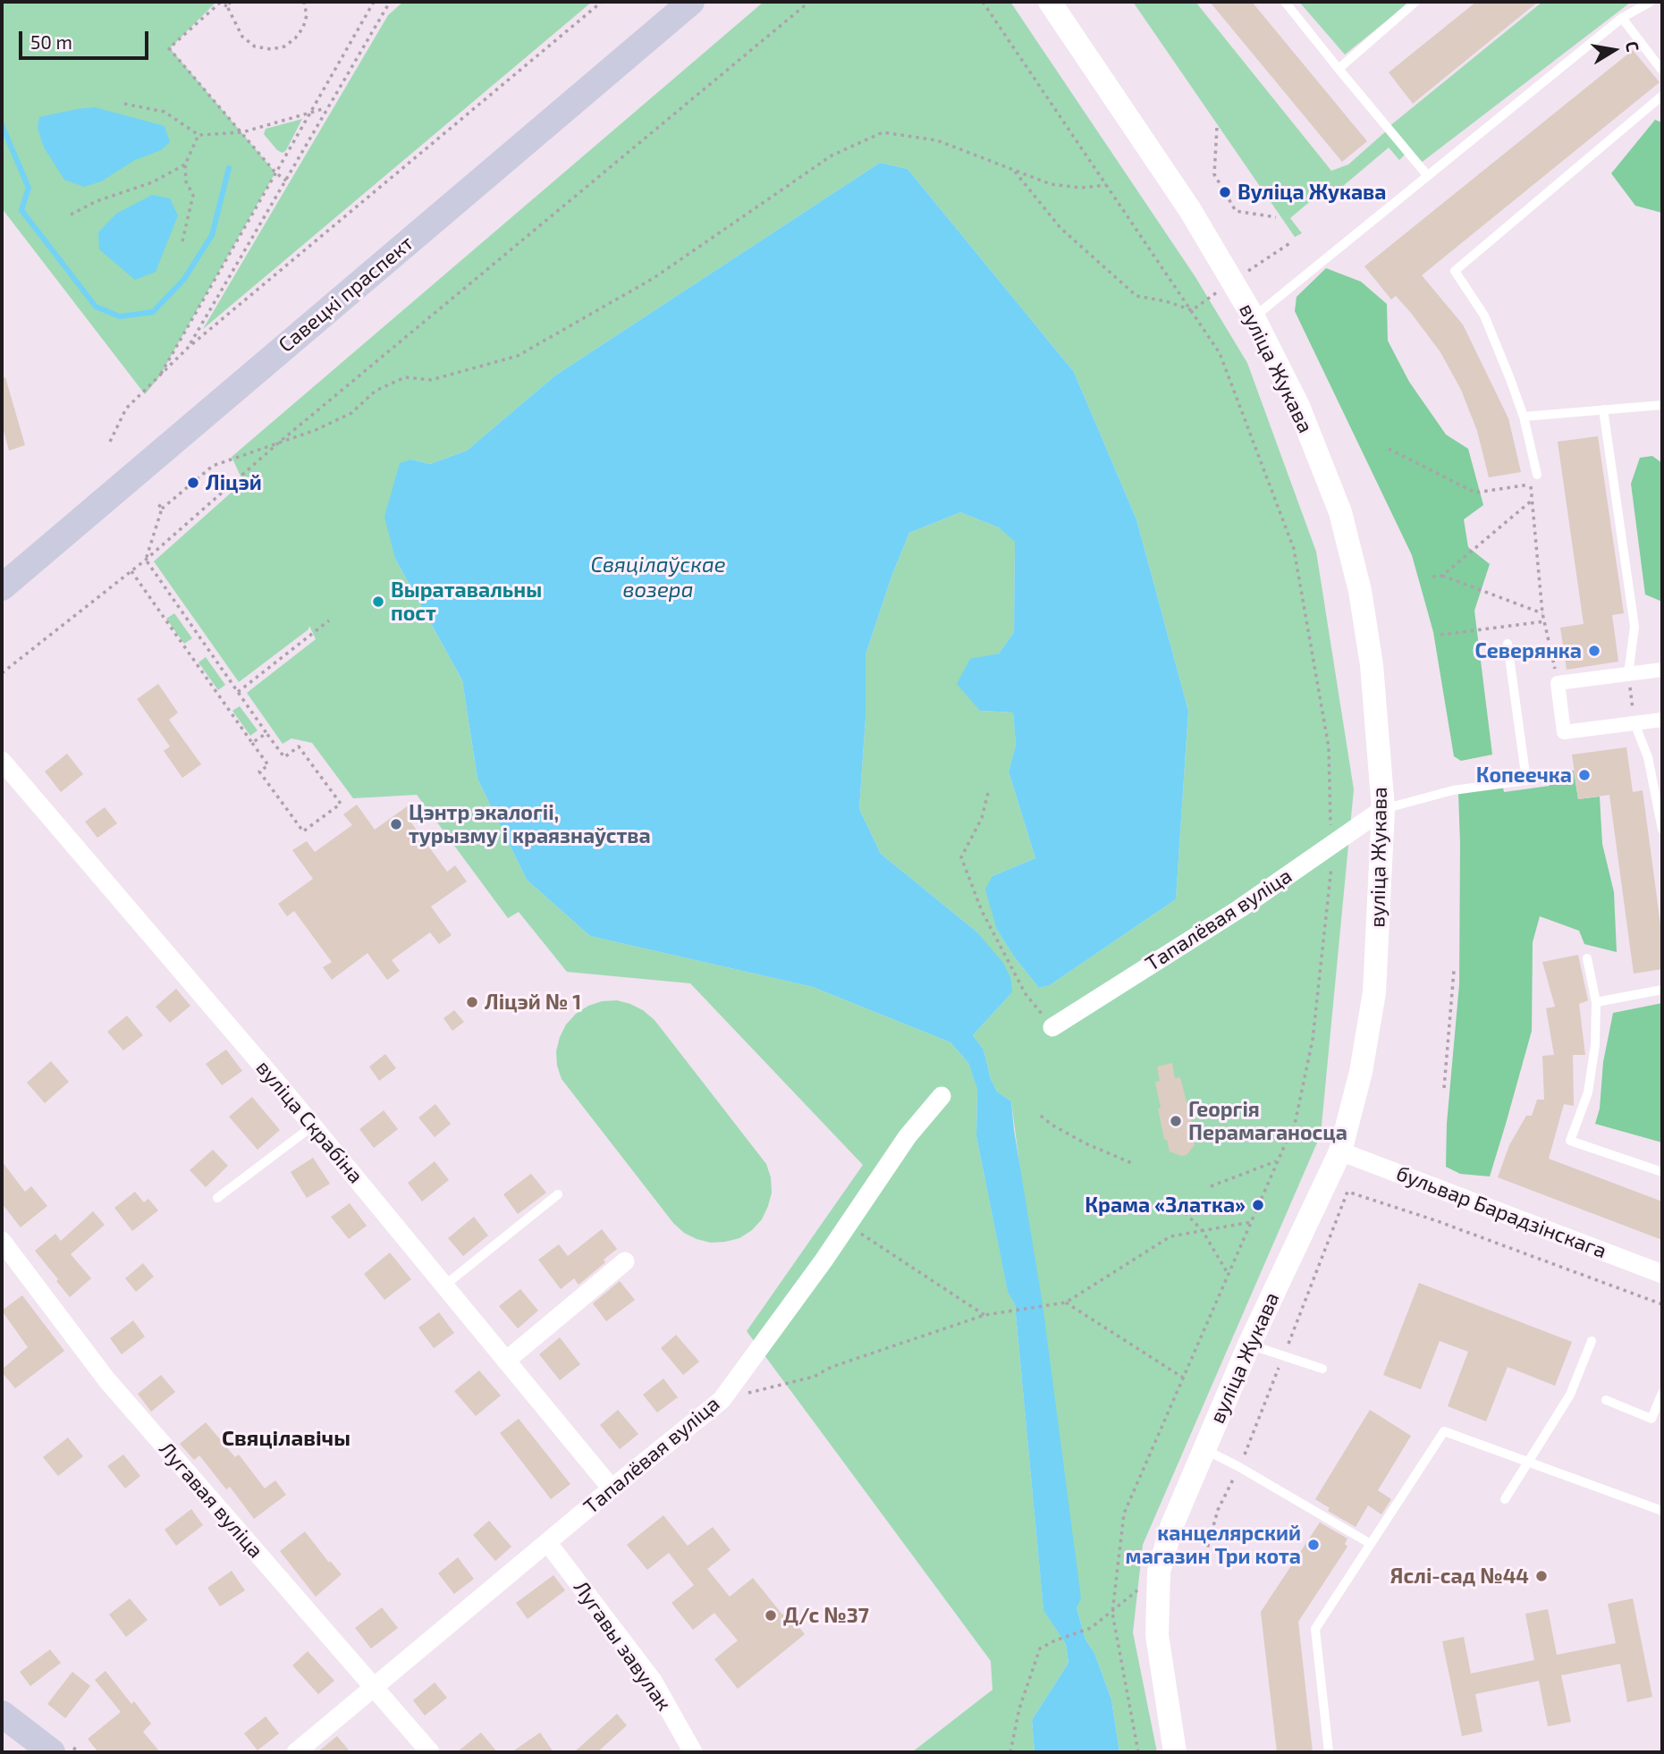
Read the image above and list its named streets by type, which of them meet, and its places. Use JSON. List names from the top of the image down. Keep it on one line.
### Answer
{"streets":{"main road":["Савецкі праспект"],"street":["вуліца Жукава","Тапалёвая вуліца","вуліца Скрабіна","бульвар Барадзінскага","Лугавая вуліца","Лугавы завулак"]},"crossings":[["вуліца Жукава","Тапалёвая вуліца"],["вуліца Жукава","бульвар Барадзінскага"],["Тапалёвая вуліца","вуліца Скрабіна"],["Тапалёвая вуліца","Лугавая вуліца"],["Тапалёвая вуліца","Лугавы завулак"]],"districts":["Свяцілавічы"],"water":["Свяцілаўскае возера"],"places":["Вуліца Жукава","Ліцэй","Выратавальны пост","Северянка","Копеечка","Цэнтр экалогіі, турызму і краязнаўства","Ліцэй № 1","Георгія Перамаганосца","Крама «Златка»","канцелярский магазин Три кота","Яслі-сад №44","Д/с №37"],"scale_bar":"50 m","north":"right"}
